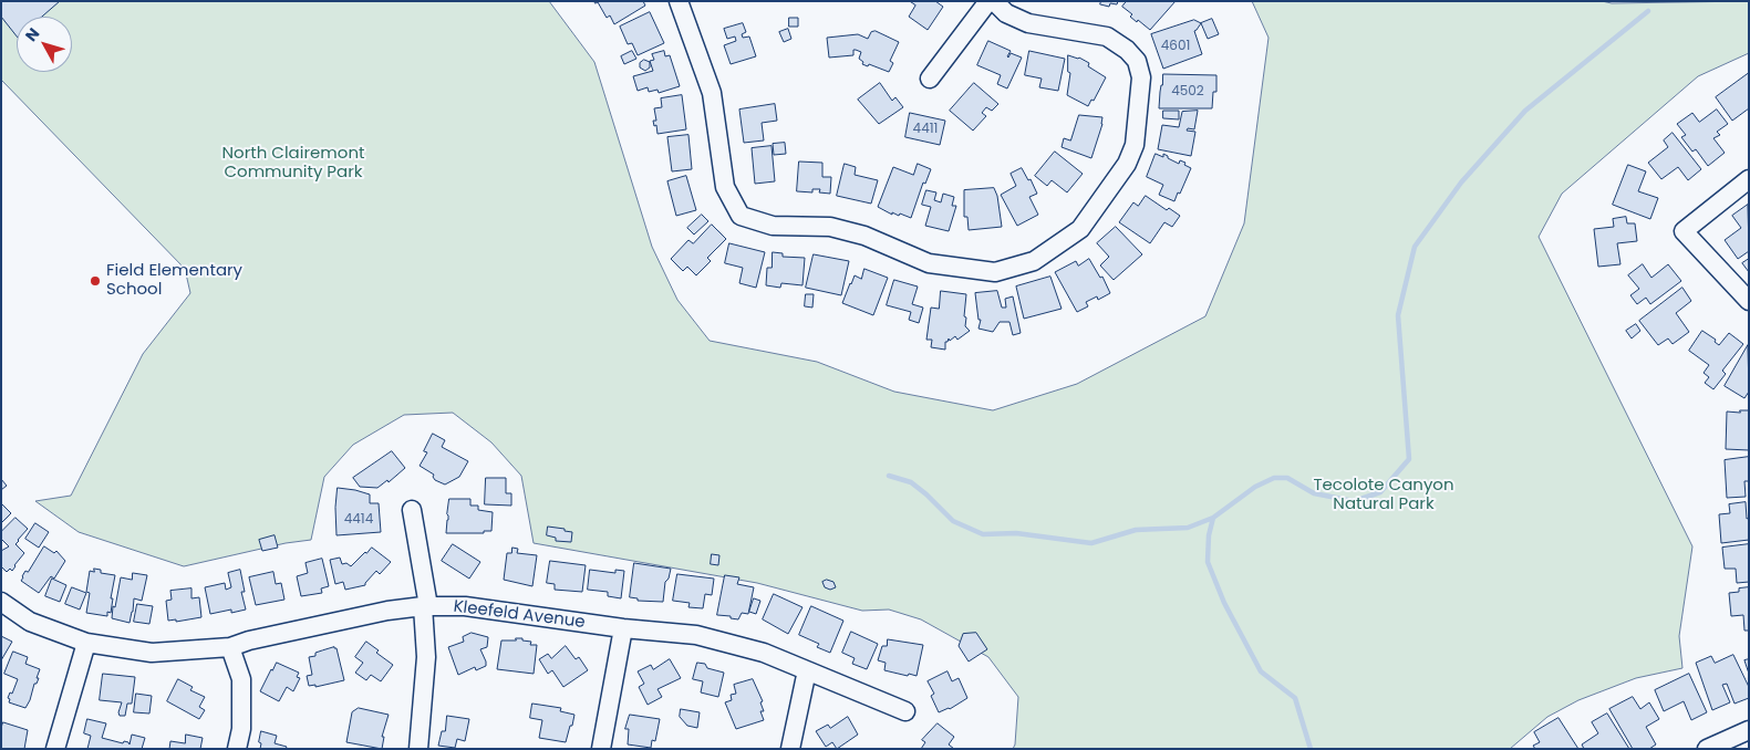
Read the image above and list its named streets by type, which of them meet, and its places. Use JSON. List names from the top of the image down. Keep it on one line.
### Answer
{"streets":{"street":["Kleefeld Avenue"]},"parks":["North Clairemont Community Park","Tecolote Canyon Natural Park"],"places":["Field Elementary School"],"house_numbers":["4601","4502","4411","4414"],"north":"top left"}
